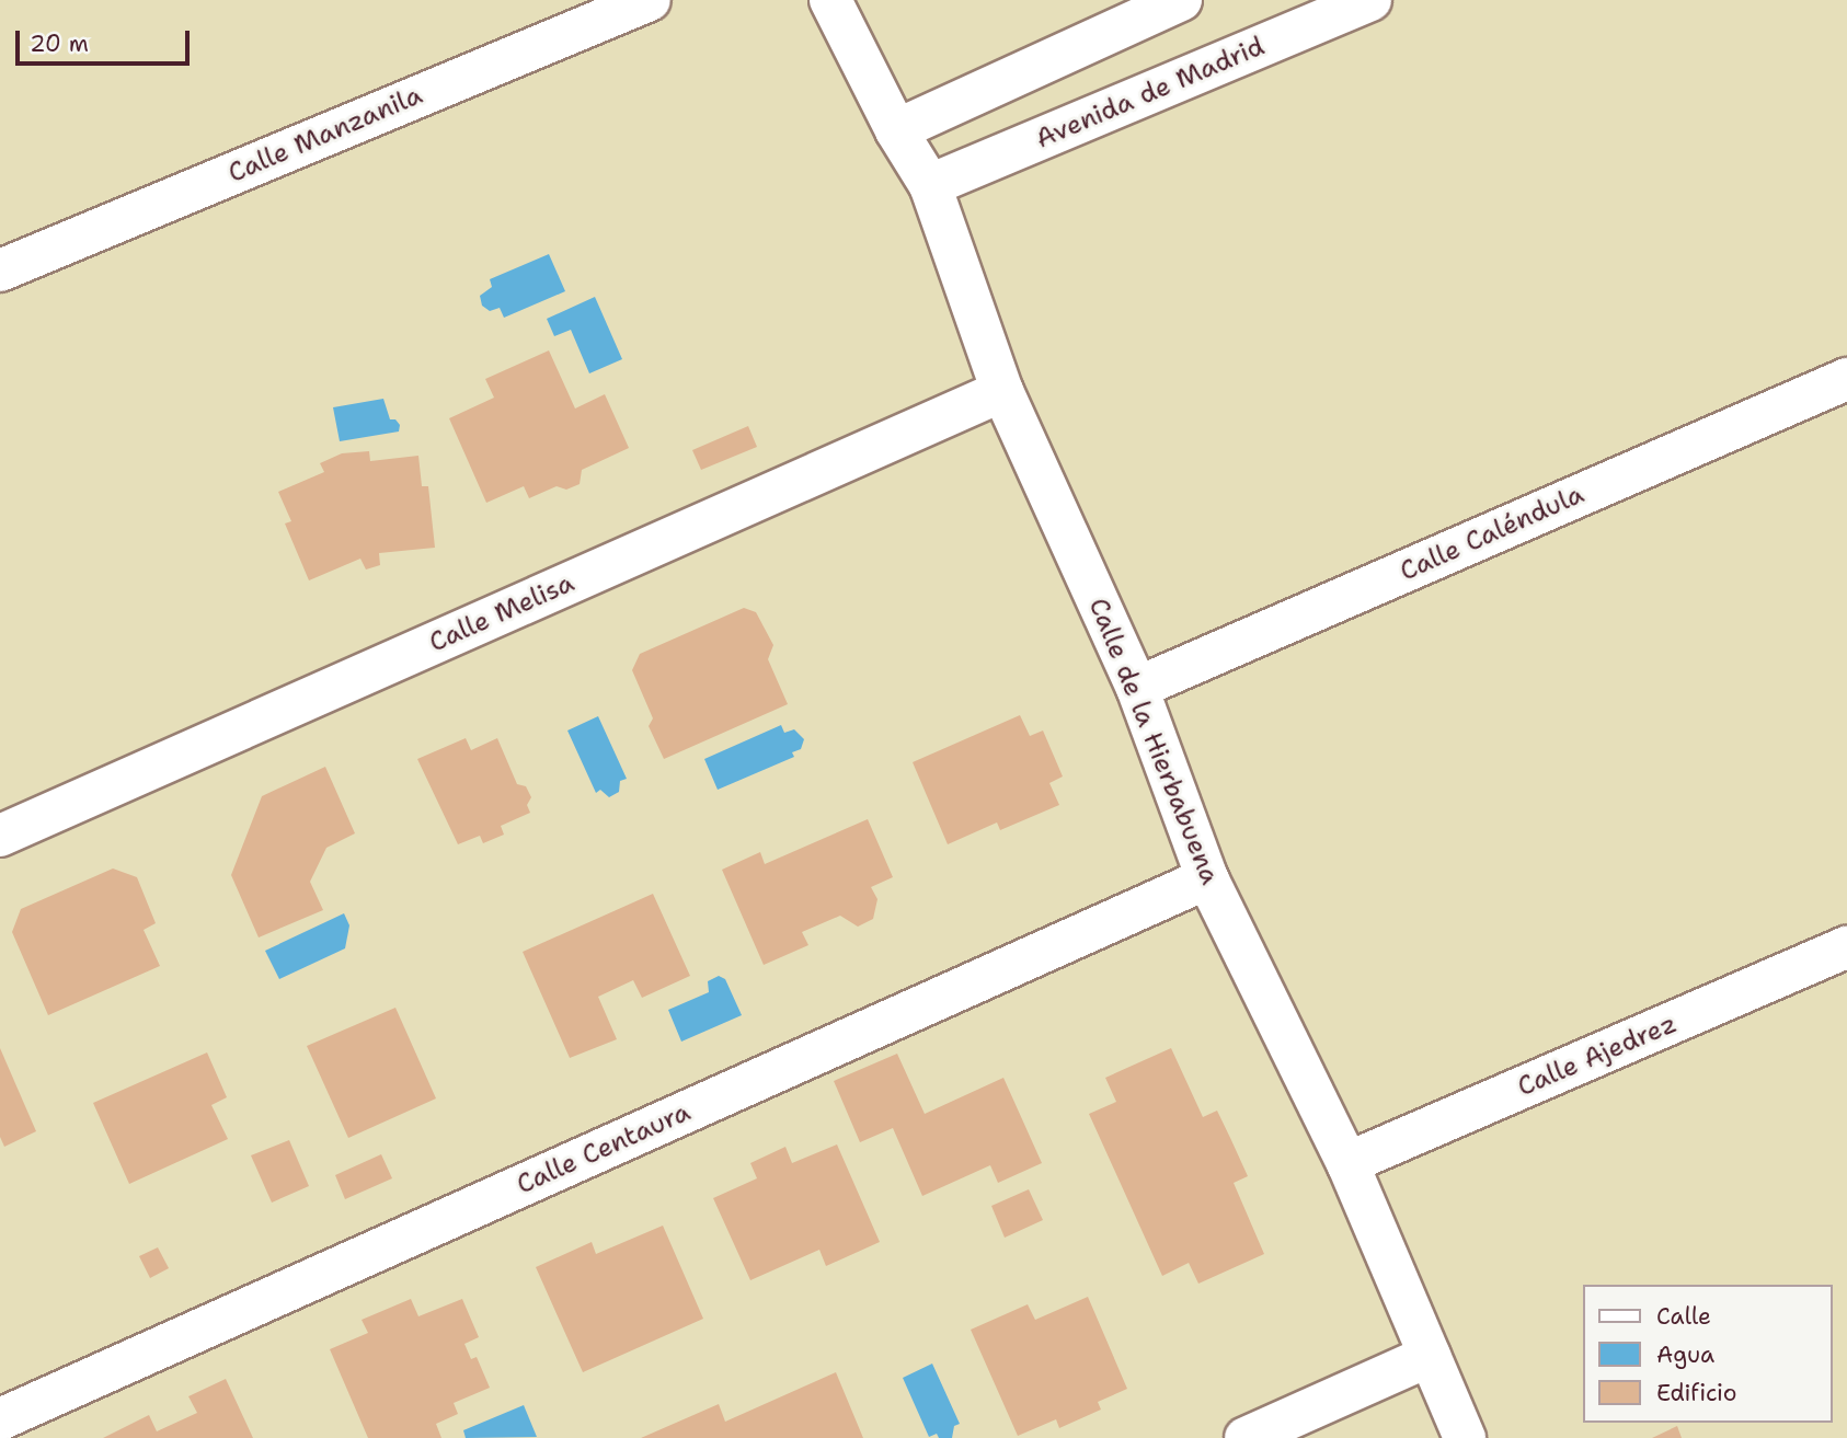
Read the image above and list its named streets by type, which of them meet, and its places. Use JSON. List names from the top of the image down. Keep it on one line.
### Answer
{"streets":{"street":["Avenida de Madrid","Calle Manzanila","Calle Caléndula","Calle Melisa","Calle de la Hierbabuena","Calle Ajedrez","Calle Centaura"]},"crossings":[["Avenida de Madrid","Calle de la Hierbabuena"],["Calle Caléndula","Calle de la Hierbabuena"],["Calle Melisa","Calle de la Hierbabuena"],["Calle de la Hierbabuena","Calle Ajedrez"],["Calle de la Hierbabuena","Calle Centaura"]],"legend":["Calle","Agua","Edificio"],"scale_bar":"20 m"}
